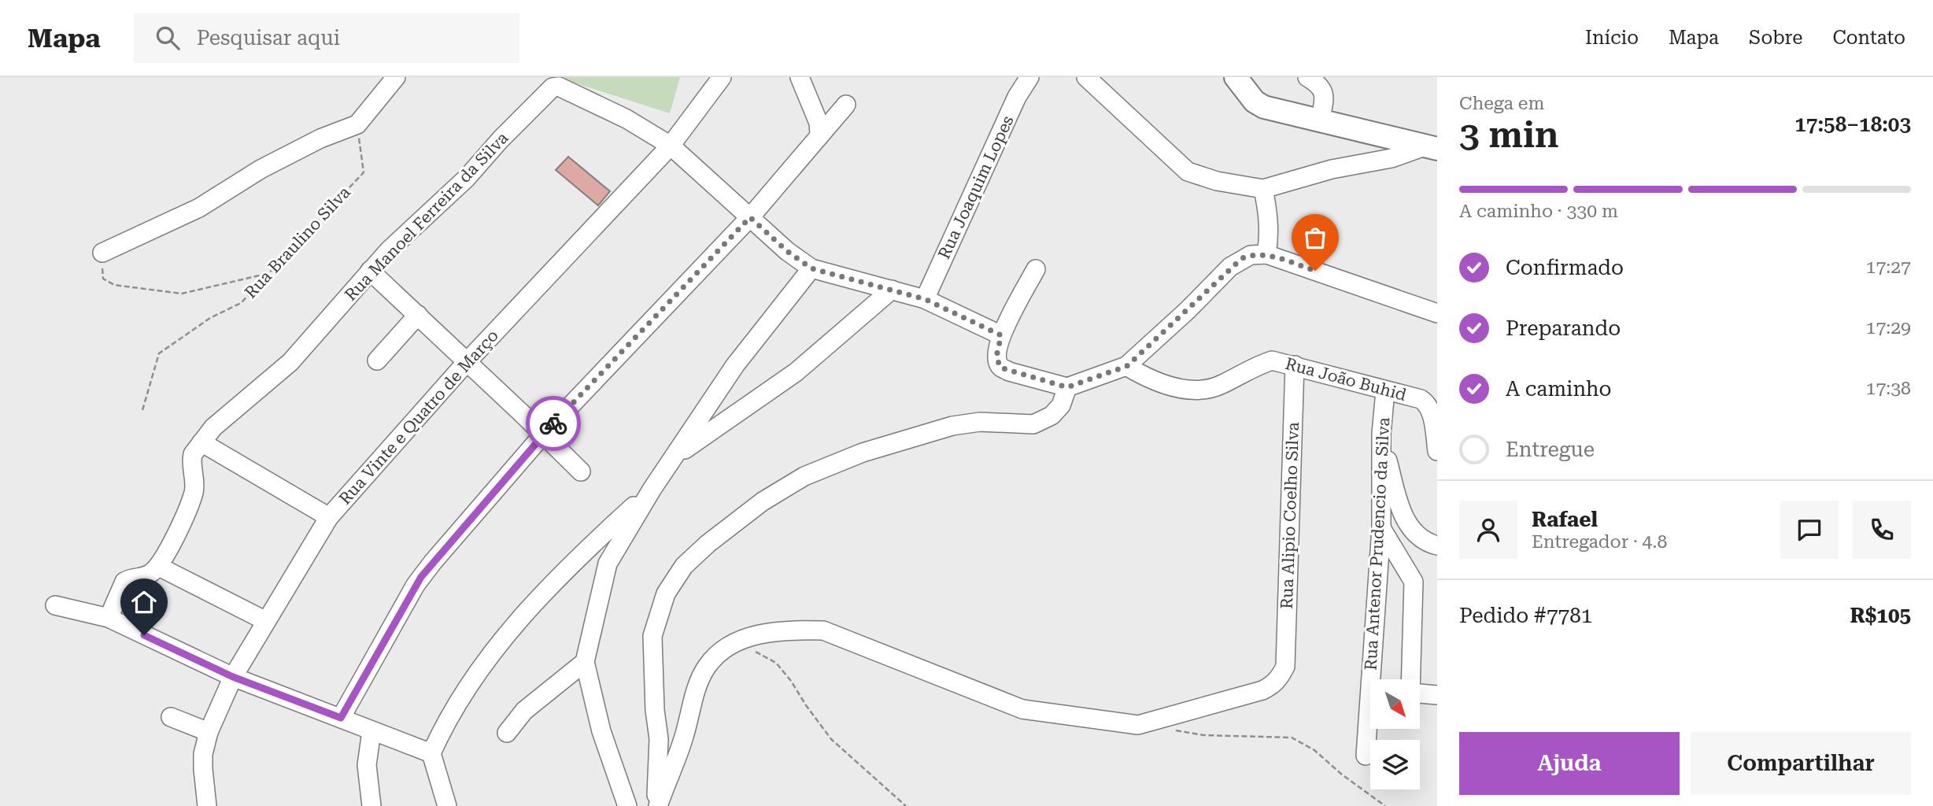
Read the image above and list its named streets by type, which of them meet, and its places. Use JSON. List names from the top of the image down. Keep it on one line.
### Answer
{"streets":{"street":["Rua Joaquim Lopes","Rua Manoel Ferreira da Silva","Rua João Buhid","Rua Vinte e Quatro de Março","Rua Alipio Coelho Silva","Rua Antenor Prudencio da Silva"],"path":["Rua Braulino Silva"]},"crossings":[["Rua Manoel Ferreira da Silva","Rua Vinte e Quatro de Março"],["Rua João Buhid","Rua Alipio Coelho Silva"],["Rua João Buhid","Rua Antenor Prudencio da Silva"]],"north":"bottom right","page":{"header":"Mapa","search":"Pesquisar aqui","nav":["Início","Mapa","Sobre","Contato"],"heading":["3 min","Chega em","17:58–18:03"],"panel":["Rafael","Entregador · 4.8","Pedido #7781","R$105"],"bar":"A caminho · 330 m","list":[["Confirmado","17:27"],["Preparando","17:29"],["A caminho","17:38"],"Entregue"],"buttons":["Ajuda","Compartilhar"]}}
